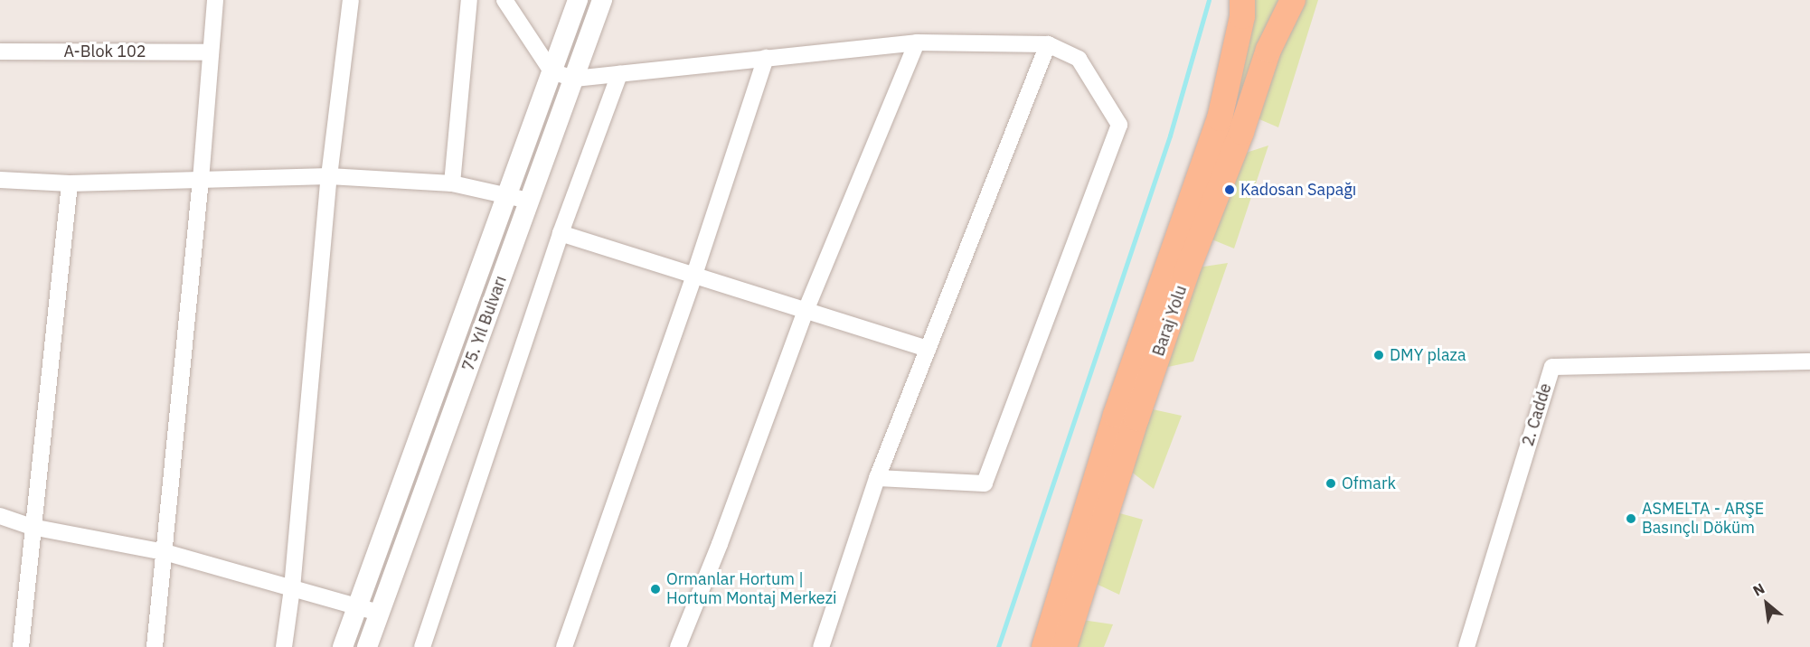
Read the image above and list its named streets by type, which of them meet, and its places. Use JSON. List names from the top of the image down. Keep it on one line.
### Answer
{"streets":{"main road":["Baraj Yolu"],"street":["A-Blok 102","75. Yıl Bulvarı","2. Cadde"]},"places":["Kadosan Sapağı","DMY plaza","Ofmark","ASMELTA - ARŞE Basınçlı Döküm","Ormanlar Hortum | Hortum Montaj Merkezi"],"north":"top left"}
